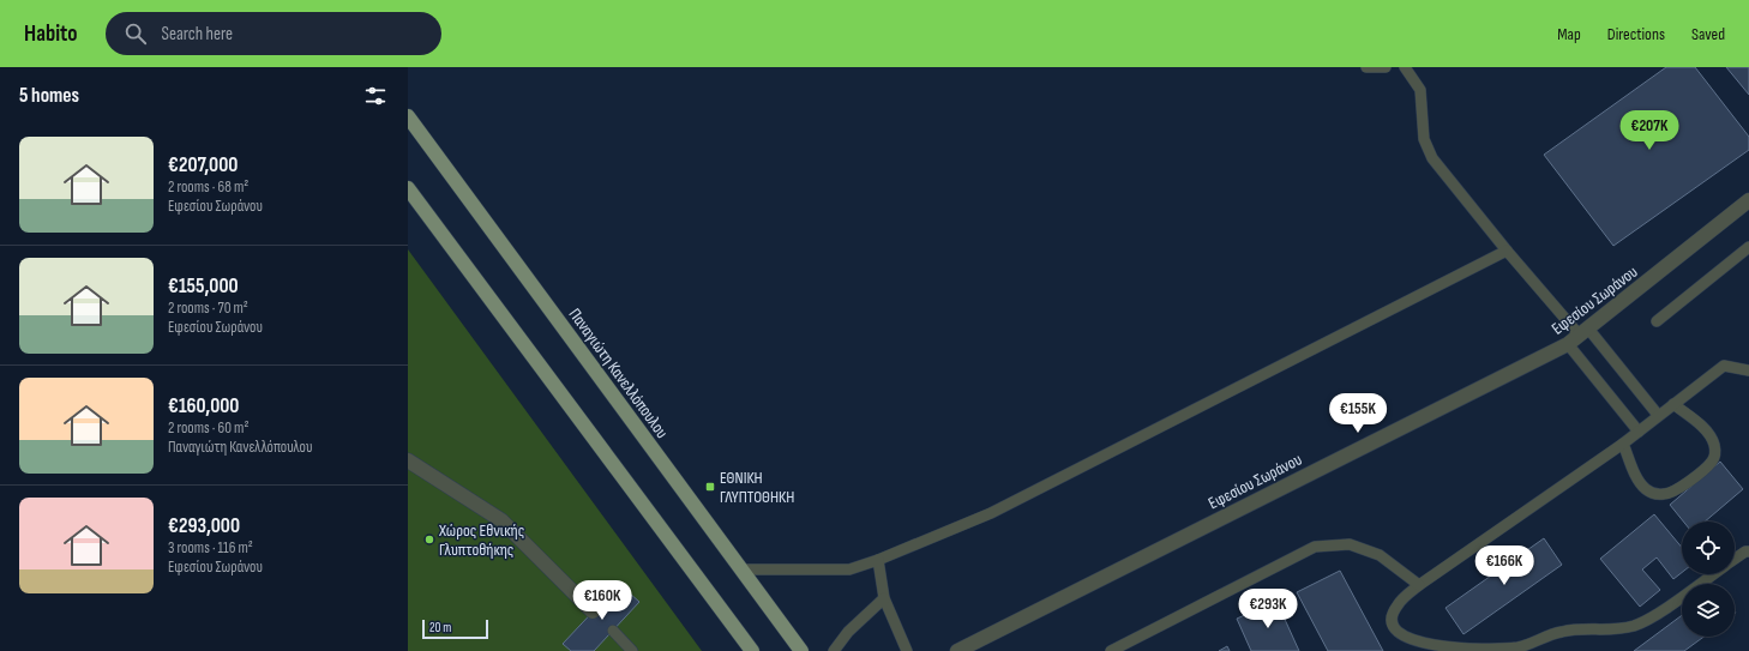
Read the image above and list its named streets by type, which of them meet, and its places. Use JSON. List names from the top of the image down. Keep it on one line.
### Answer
{"streets":{"main road":["Παναγιώτη Κανελλόπουλου"],"street":["Εφεσίου Σωράνου"]},"places":{"transit":["ΕΘΝΙΚΗ ΓΛΥΠΤΟΘΗΚΗ"],"other":["Χώρος Εθνικής Γλυπτοθήκης"]},"scale_bar":"20 m","page":{"header":"Habito","search":"Search here","nav":["Map","Directions","Saved"],"heading":"5 homes","price":["€207K","€155K","€166K","€160K","€293K"],"list":[{"name":"€207,000","note":"2 rooms · 68 m² · Εφεσίου Σωράνου"},{"name":"€155,000","note":"2 rooms · 70 m² · Εφεσίου Σωράνου"},{"name":"€160,000","note":"2 rooms · 60 m² · Παναγιώτη Κανελλόπουλου"},{"name":"€293,000","note":"3 rooms · 116 m² · Εφεσίου Σωράνου"}],"scale":"20 m"}}
